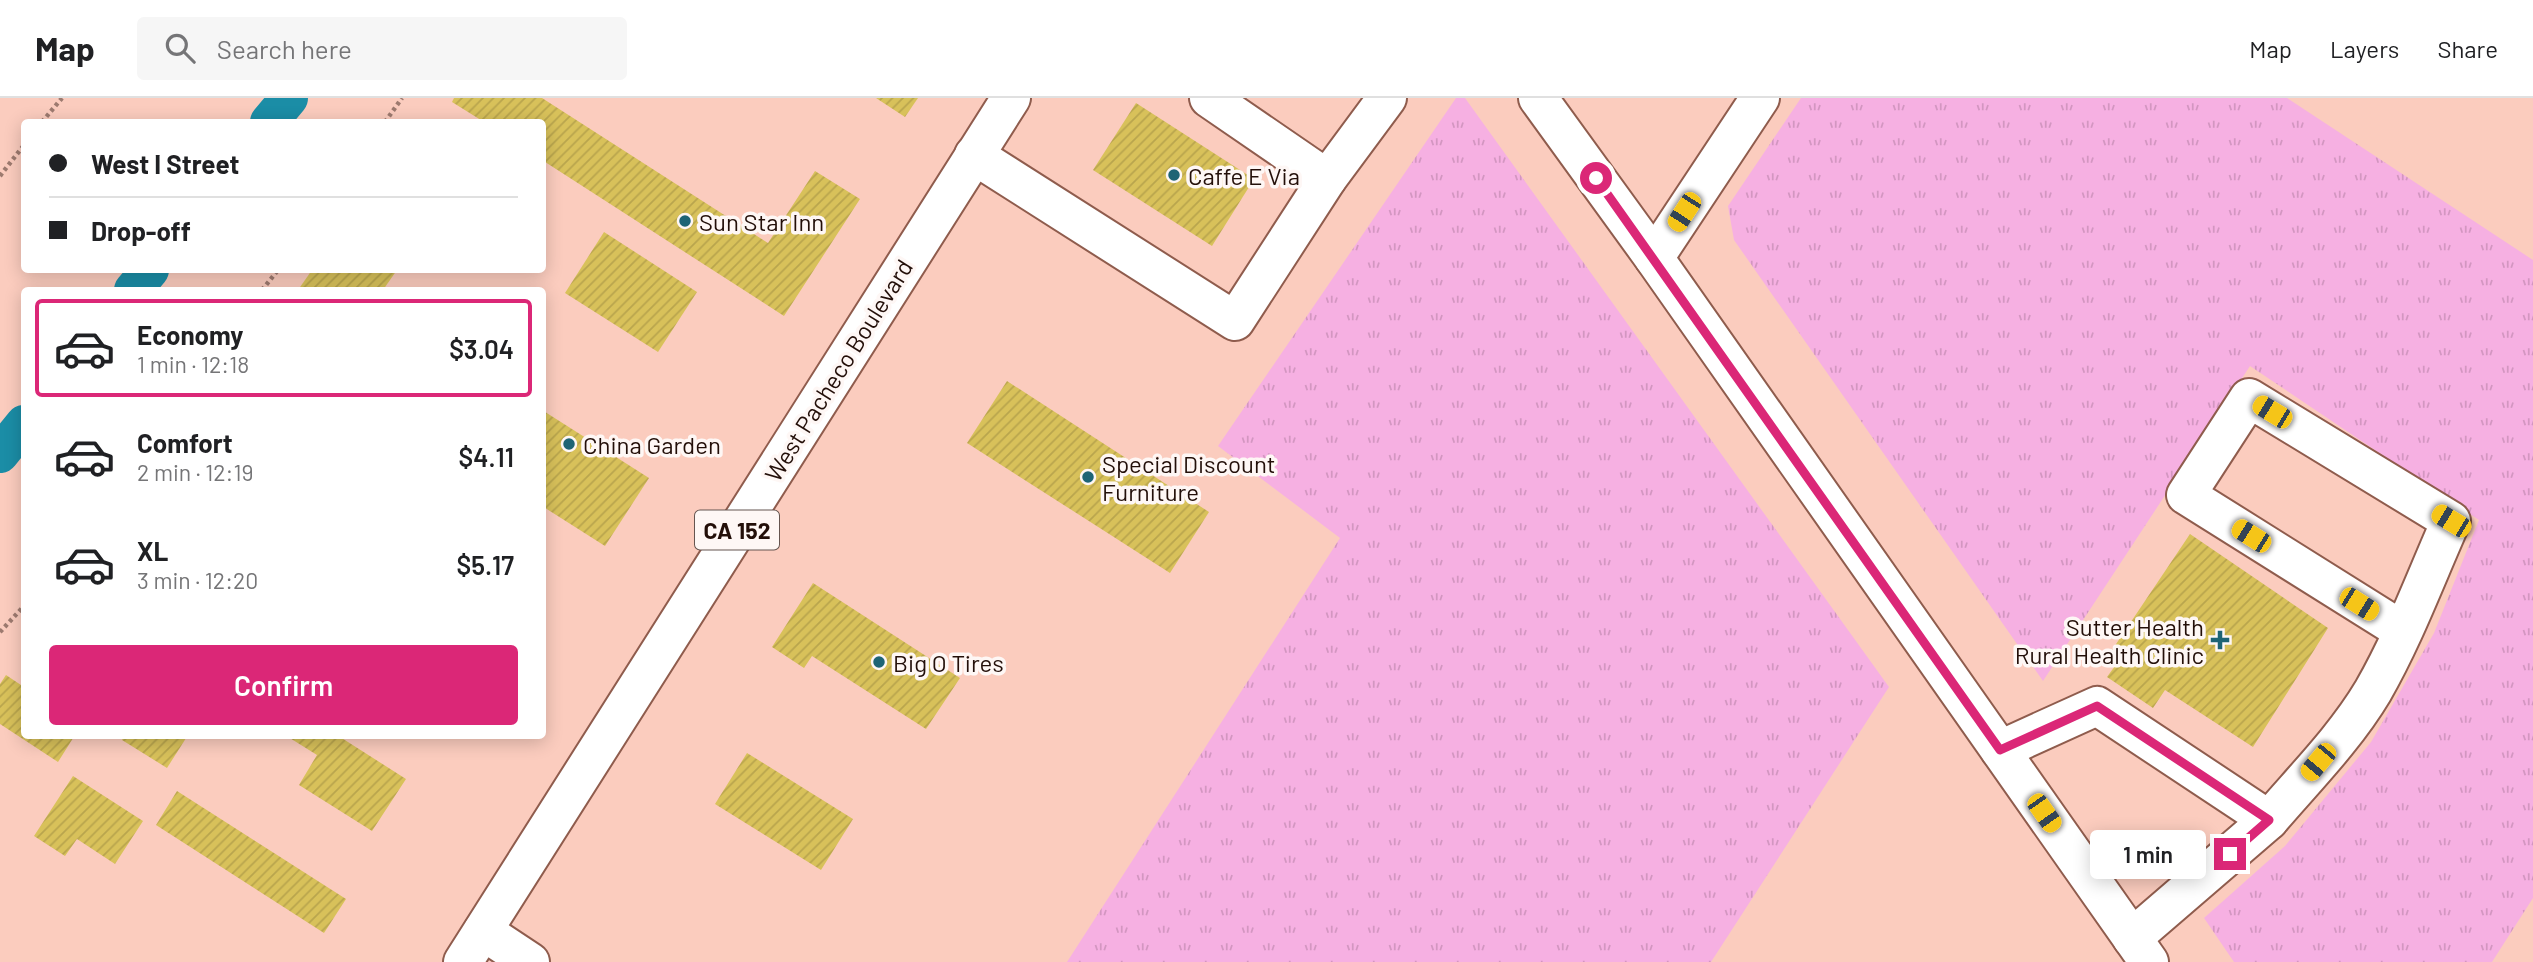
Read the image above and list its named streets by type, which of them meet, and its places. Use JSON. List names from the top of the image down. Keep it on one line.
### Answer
{"streets":{"main road":["West Pacheco Boulevard","CA 152"]},"places":{"other":["Caffe E Via","Sun Star Inn","China Garden","Special Discount Furniture","Big O Tires"],"health":["Sutter Health Rural Health Clinic"]},"page":{"header":"Map","search":"Search here","nav":["Map","Layers","Share"],"banner":["West I Street","Drop-off"],"list":[{"name":"Economy","note":"1 min · 12:18","value":"$3.04"},{"name":"Comfort","note":"2 min · 12:19","value":"$4.11"},{"name":"XL","note":"3 min · 12:20","value":"$5.17"}],"buttons":"Confirm","bubble":"1 min"}}
